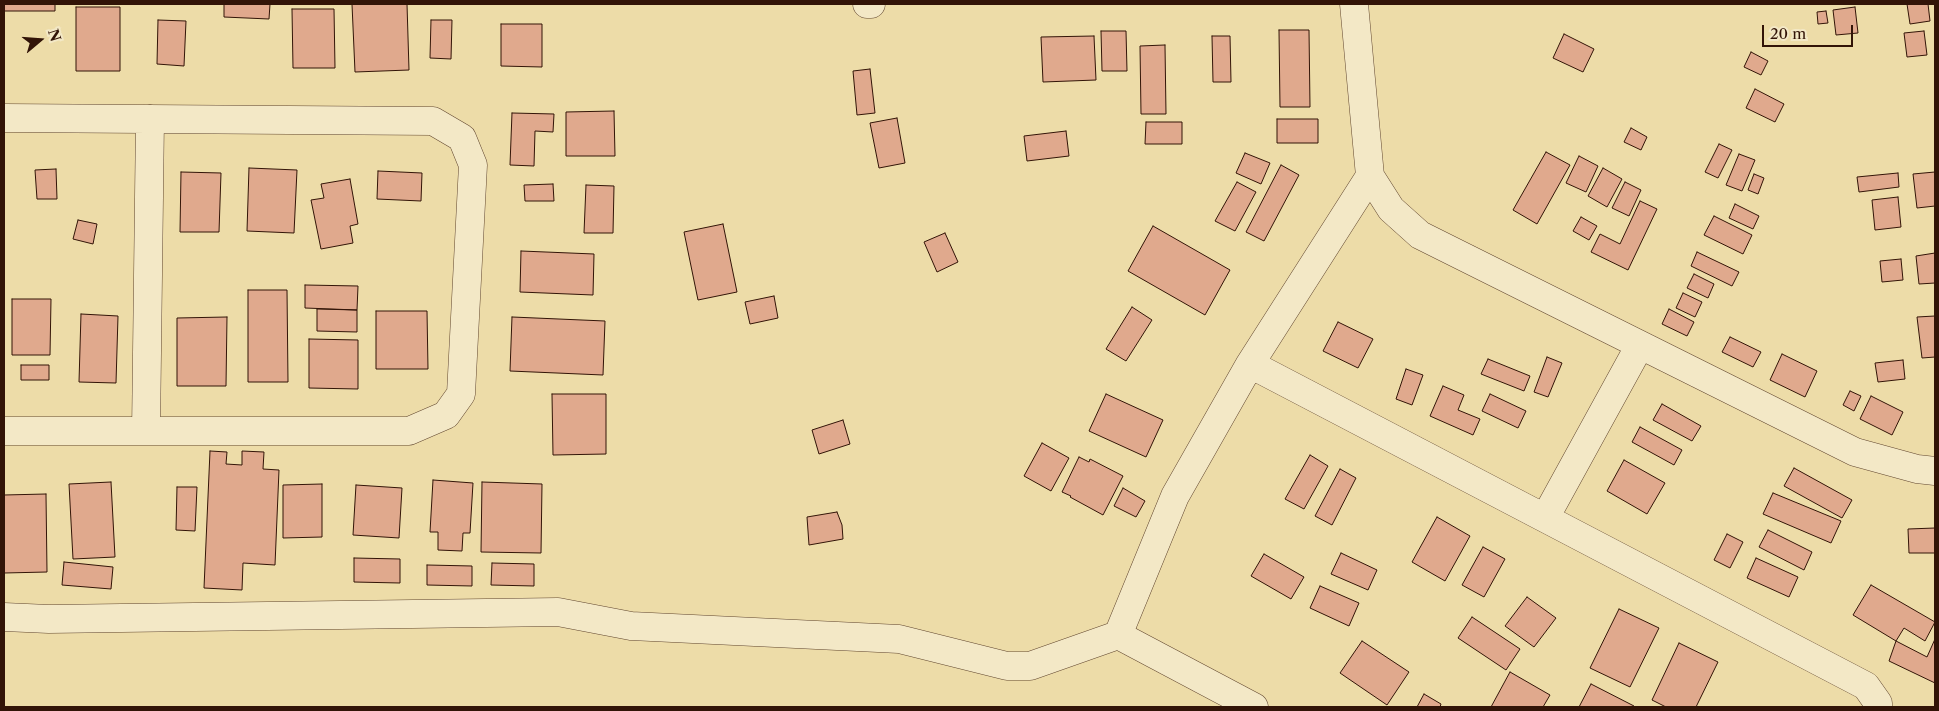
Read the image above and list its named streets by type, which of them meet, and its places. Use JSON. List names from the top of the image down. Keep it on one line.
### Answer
{"scale_bar":"20 m","north":"right"}
